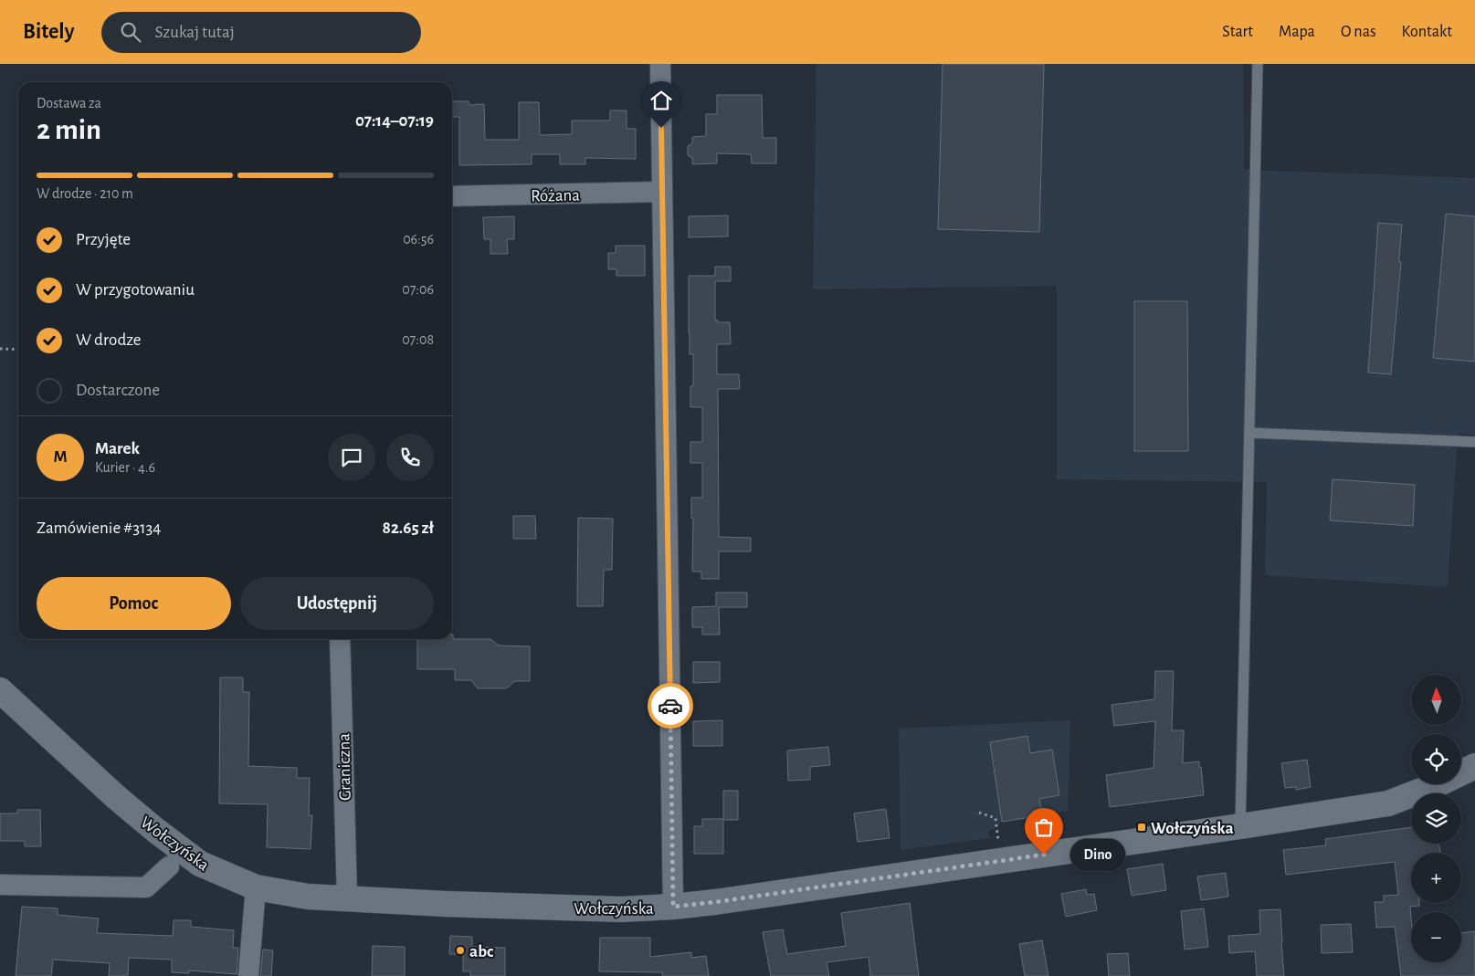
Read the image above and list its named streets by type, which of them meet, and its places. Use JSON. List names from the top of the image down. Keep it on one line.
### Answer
{"streets":{"street":["Różana","Graniczna","Wołczyńska"]},"crossings":[["Graniczna","Wołczyńska"]],"places":{"transit":["Wołczyńska"],"other":["Dino","abc"]},"north":"top","page":{"header":"Bitely","search":"Szukaj tutaj","nav":["Start","Mapa","O nas","Kontakt"],"heading":["2 min","Dostawa za","07:14–07:19"],"panel":["Marek","Kurier · 4.6","Zamówienie #3134","82.65 zł"],"bar":"W drodze · 210 m","list":[["Przyjęte","06:56"],["W przygotowaniu","07:06"],["W drodze","07:08"],"Dostarczone"],"round":"M","buttons":["Pomoc","Udostępnij"],"map_buttons":["+","−"],"bubble":"Dino"}}
